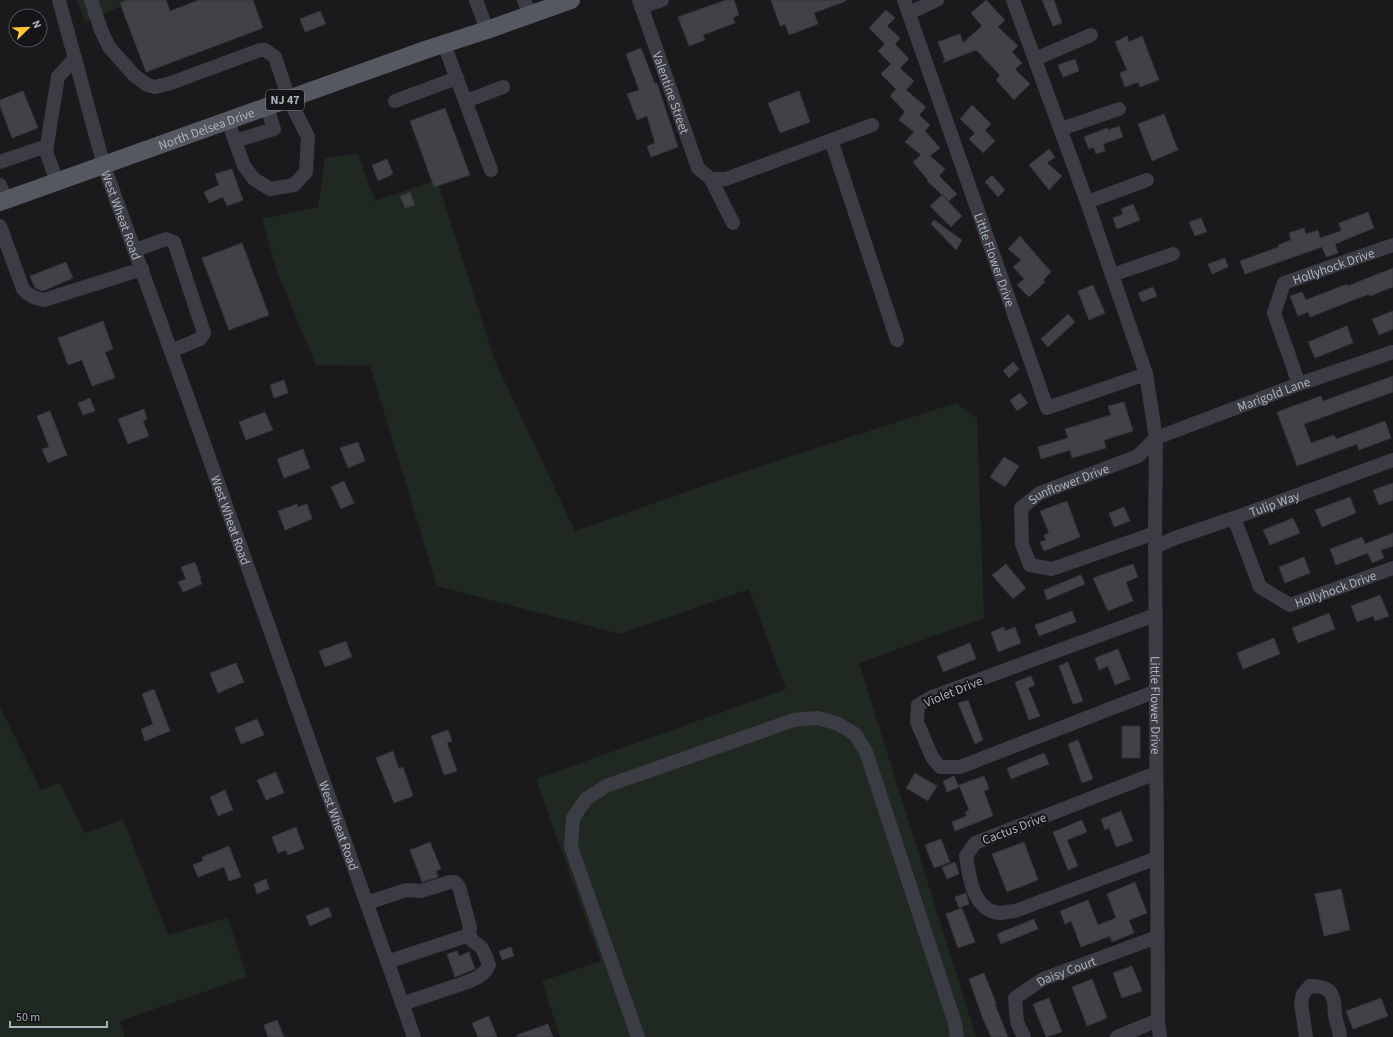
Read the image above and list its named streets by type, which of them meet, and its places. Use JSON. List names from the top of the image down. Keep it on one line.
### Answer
{"streets":{"main road":["NJ 47","North Delsea Drive"],"street":["Valentine Street","West Wheat Road","Little Flower Drive","Hollyhock Drive","Marigold Lane","Sunflower Drive","Tulip Way","Violet Drive","Cactus Drive","Daisy Court"]},"crossings":[["North Delsea Drive","West Wheat Road"],["Little Flower Drive","Marigold Lane"],["Little Flower Drive","Sunflower Drive"],["Little Flower Drive","Tulip Way"],["Little Flower Drive","Violet Drive"],["Little Flower Drive","Cactus Drive"],["Little Flower Drive","Daisy Court"],["Hollyhock Drive","Marigold Lane"],["Hollyhock Drive","Tulip Way"],["Marigold Lane","Sunflower Drive"],["Sunflower Drive","Tulip Way"]],"scale_bar":"50 m","north":"top right"}
